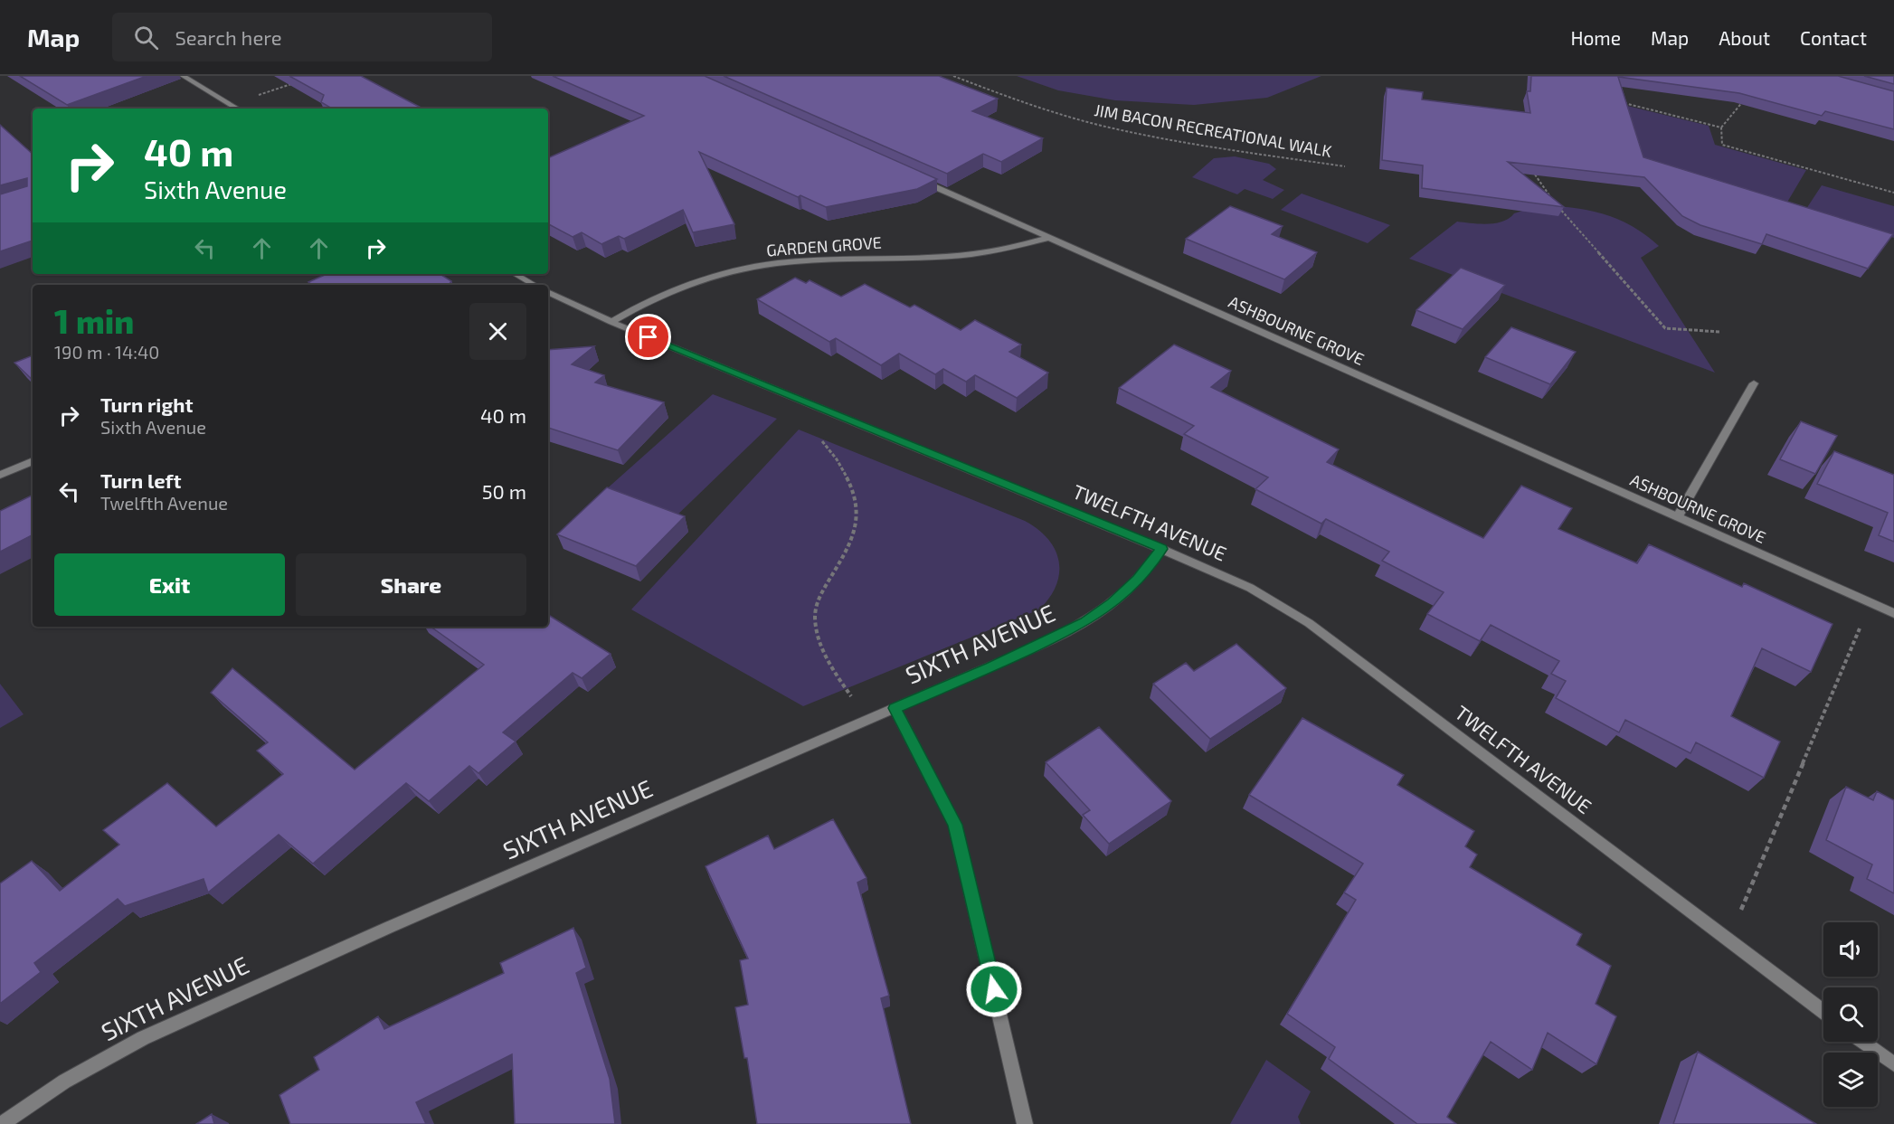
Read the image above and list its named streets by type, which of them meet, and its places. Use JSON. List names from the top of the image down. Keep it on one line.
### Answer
{"streets":{"street":["GARDEN GROVE","ASHBOURNE GROVE","TWELFTH AVENUE","SIXTH AVENUE"],"path":["JIM BACON RECREATIONAL WALK"]},"crossings":[["GARDEN GROVE","ASHBOURNE GROVE"],["GARDEN GROVE","TWELFTH AVENUE"],["TWELFTH AVENUE","SIXTH AVENUE"]],"page":{"header":"Map","search":"Search here","nav":["Home","Map","About","Contact"],"turn":["40 m","Sixth Avenue"],"heading":["1 min","190 m · 14:40"],"list":[{"name":"Turn right","note":"Sixth Avenue","value":"40 m"},{"name":"Turn left","note":"Twelfth Avenue","value":"50 m"}],"buttons":["Exit","Share"]}}
